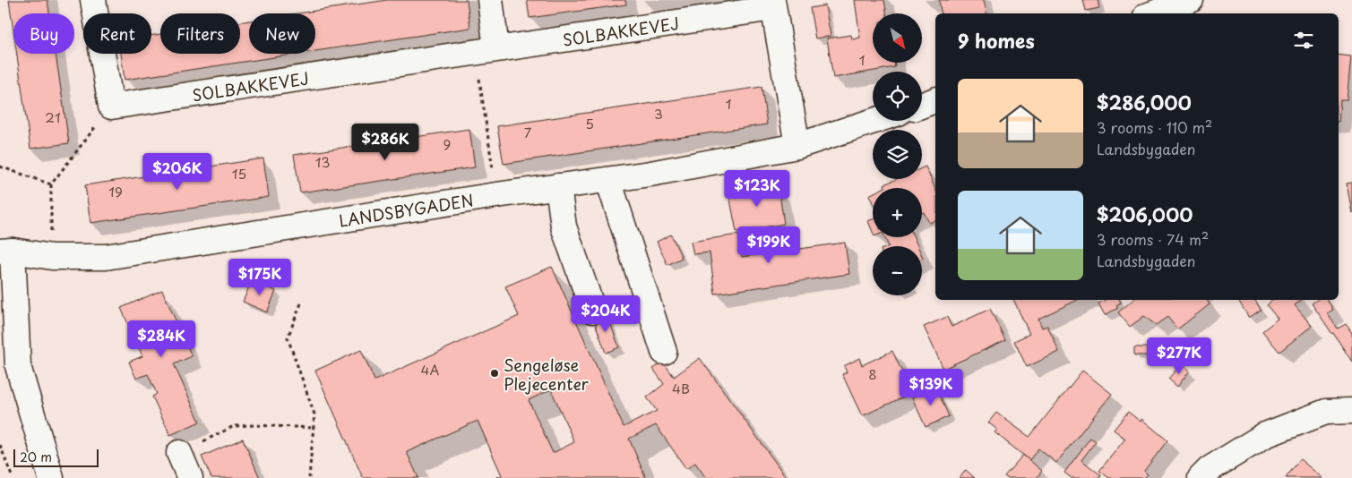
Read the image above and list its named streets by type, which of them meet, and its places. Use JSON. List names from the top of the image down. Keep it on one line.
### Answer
{"streets":{"street":["SOLBAKKEVEJ","LANDSBYGADEN"]},"places":["Sengeløse Plejecenter"],"house_numbers":["1","1","3","21","5","7","9","13","15","19","4A","8","4B"],"scale_bar":"20 m","north":"bottom right","page":{"map_buttons":["+","−"],"chip":["Buy","Rent","Filters","New"],"heading":"9 homes","list":[{"name":"$286,000","note":"3 rooms · 110 m² · Landsbygaden"},{"name":"$206,000","note":"3 rooms · 74 m² · Landsbygaden"}],"price":["$286K","$206K","$123K","$199K","$175K","$204K","$284K","$277K","$139K"],"scale":"20 m"}}
